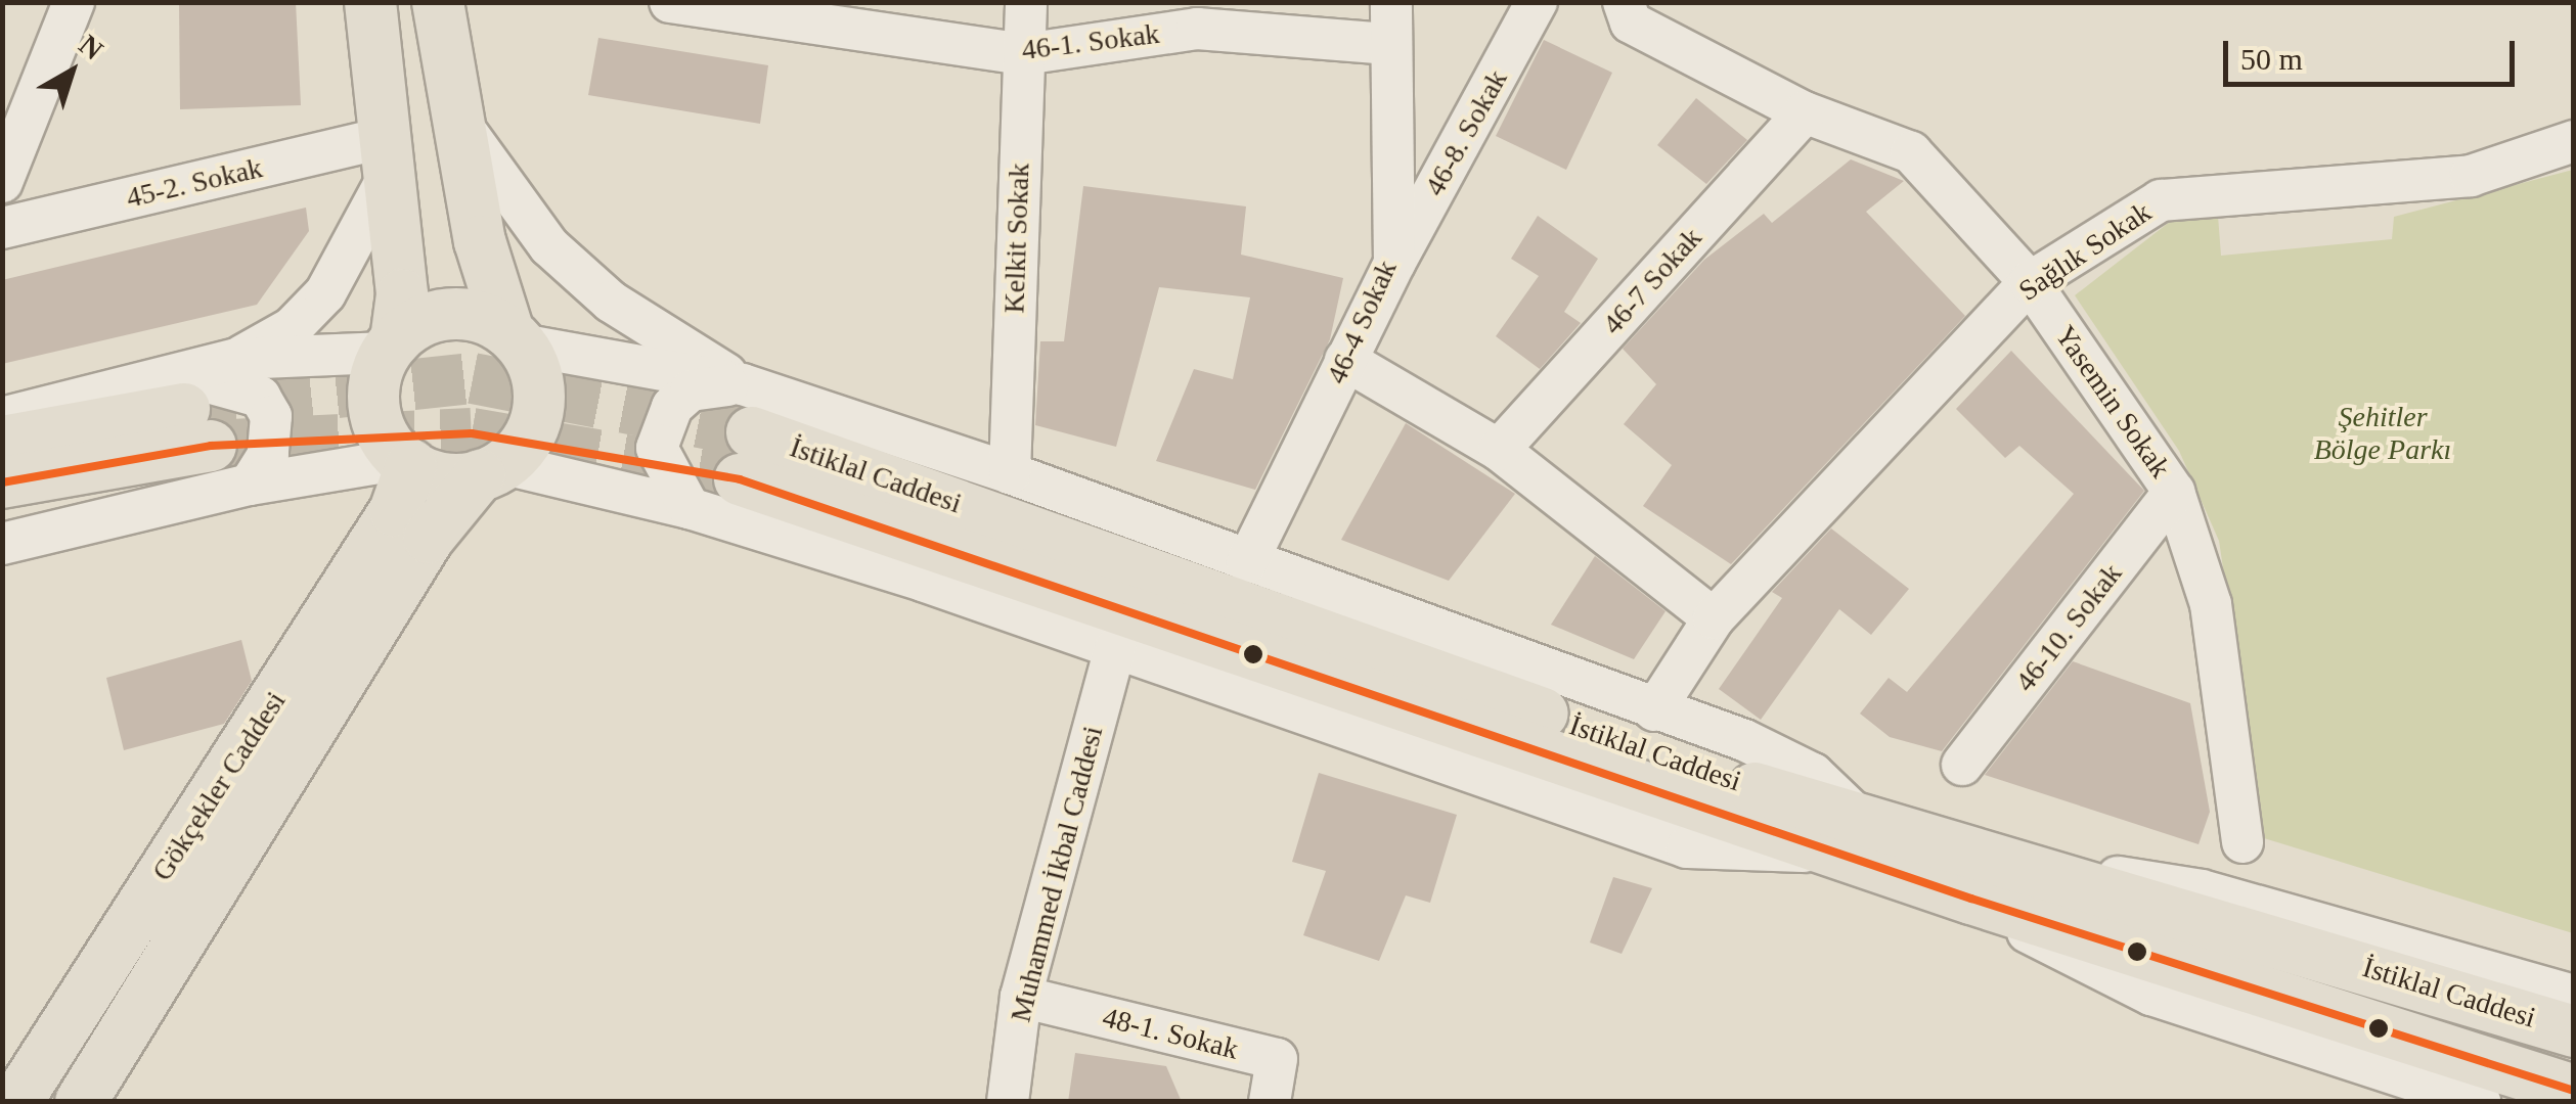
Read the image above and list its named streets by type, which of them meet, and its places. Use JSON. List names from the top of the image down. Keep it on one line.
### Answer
{"streets":{"main road":["İstiklal Caddesi","Gökçekler Caddesi"],"street":["46-1. Sokak","46-8. Sokak","45-2. Sokak","Kelkit Sokak","Sağlık Sokak","46-7 Sokak","46-4 Sokak","Yasemin Sokak","46-10. Sokak","Muhammed İkbal Caddesi","48-1. Sokak"]},"crossings":[["46-1. Sokak","Kelkit Sokak"],["46-1. Sokak","46-4 Sokak"],["46-8. Sokak","46-4 Sokak"],["Sağlık Sokak","Yasemin Sokak"],["46-7 Sokak","Yasemin Sokak"],["Yasemin Sokak","46-10. Sokak"],["Muhammed İkbal Caddesi","48-1. Sokak"]],"parks":["Şehitler Bölge Parkı"],"scale_bar":"50 m","north":"top right"}
